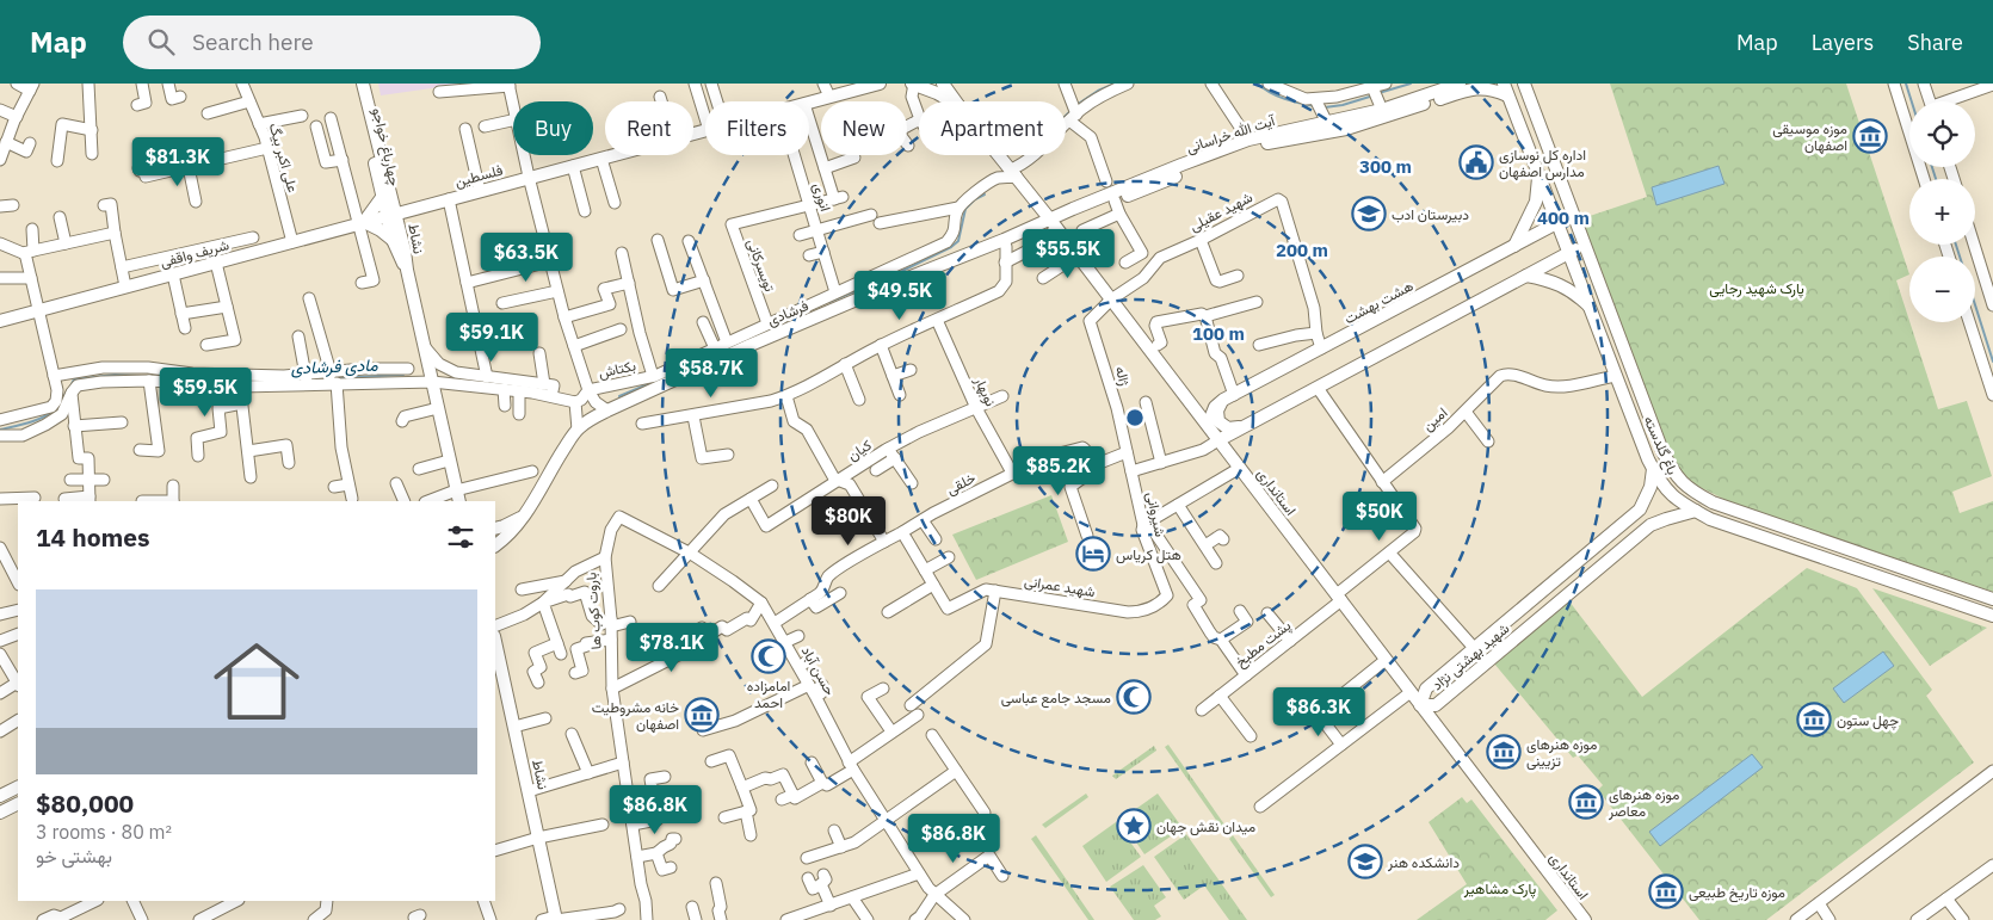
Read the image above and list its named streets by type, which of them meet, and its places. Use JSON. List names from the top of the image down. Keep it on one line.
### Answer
{"streets":{"main road":["آیت الله خراسانی","چهارباغ خواجو","فلسطین","نشاط","شریف واقفی","هشت بهشت","فرشادی","باغ گلدسته","استانداری","شهید بهشتی نژاد"],"street":["علی اکبر بیگ","انوری","شهید عقیلی","تویسرکانی","بکتاش","ژاله","نوبهار","امین","کیان","خلقی","شیروانی","شهید عمرانی","باروت کوب ها","پشت مطبخ","حسن آباد"]},"crossings":[["آیت الله خراسانی","فرشادی"],["آیت الله خراسانی","باغ گلدسته"],["آیت الله خراسانی","استانداری"],["چهارباغ خواجو","فلسطین"],["چهارباغ خواجو","نشاط"],["چهارباغ خواجو","شریف واقفی"],["علی اکبر بیگ","شریف واقفی"],["فلسطین","نشاط"],["فلسطین","شریف واقفی"],["انوری","تویسرکانی"],["انوری","بکتاش"],["شهید عقیلی","هشت بهشت"],["شهید عقیلی","ژاله"],["شهید عقیلی","استانداری"],["نشاط","شریف واقفی"],["تویسرکانی","بکتاش"],["هشت بهشت","باغ گلدسته"],["فرشادی","استانداری"],["ژاله","استانداری"],["ژاله","شیروانی"],["نوبهار","کیان"],["نوبهار","خلقی"],["امین","باغ گلدسته"],["امین","پشت مطبخ"],["باغ گلدسته","شهید بهشتی نژاد"],["استانداری","پشت مطبخ"],["استانداری","شهید بهشتی نژاد"],["شیروانی","شهید عمرانی"],["باروت کوب ها","حسن آباد"]],"water":["مادی فرشادی"],"parks":["پارک شهید رجایی","پارک مشاهیر"],"places":{"museum":["موزه موسیقی اصفهان","خانه مشروطیت اصفهان","چهل ستون","موزه هنرهای تزیینی","موزه هنرهای معاصر","موزه تاریخ طبیعی"],"public building":["اداره کل نوسازی مدارس اصفهان"],"school or university":["دبیرستان ادب","دانشکده هنر"],"hotel":["هتل کریاس"],"mosque":["امامزاده احمد","مسجد جامع عباسی"],"place":["میدان نقش جهان"]},"page":{"header":"Map","search":"Search here","nav":["Map","Layers","Share"],"map_buttons":["+","−"],"chip":["Buy","Rent","Filters","New","Apartment"],"price":["$81.3K","$55.5K","$63.5K","$49.5K","$59.1K","$58.7K","$59.5K","$85.2K","$50K","$80K","$78.1K","$86.3K","$86.8K","$86.8K"],"heading":"14 homes","list":[{"name":"$80,000","note":"3 rooms · 80 m² · بهشتی خو"}]},"rings":["300 m","400 m","200 m","100 m"]}
